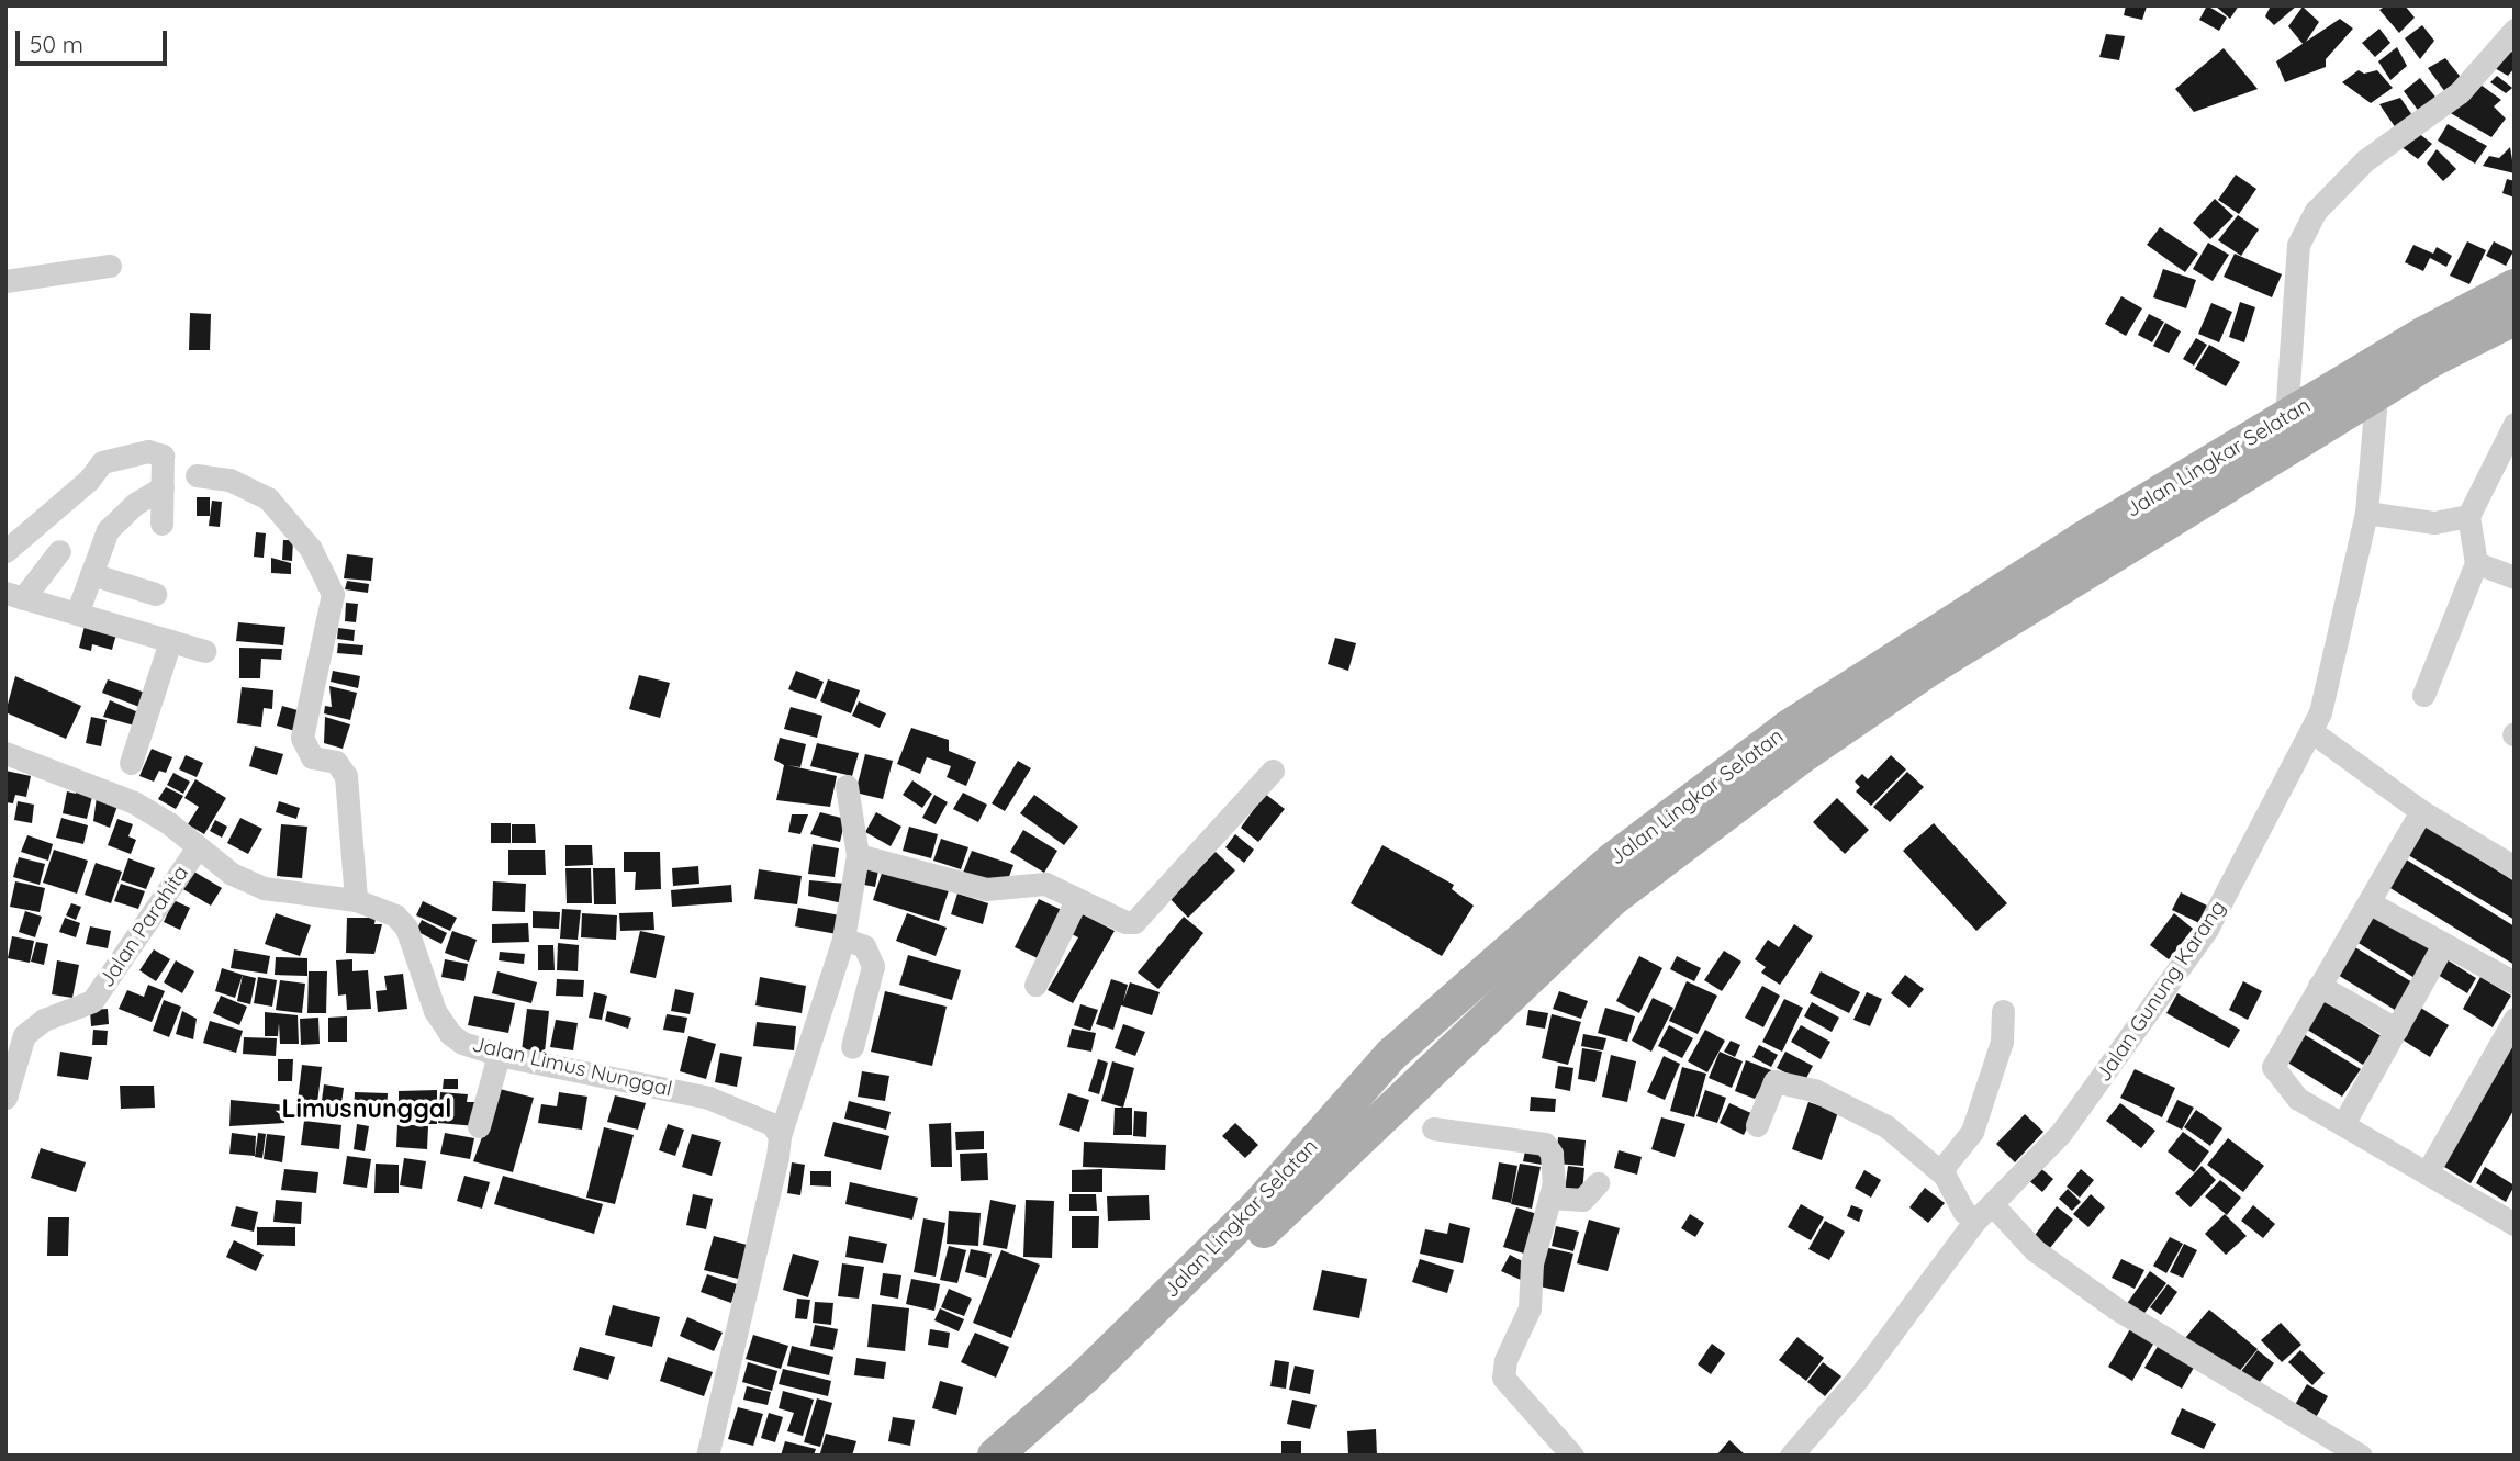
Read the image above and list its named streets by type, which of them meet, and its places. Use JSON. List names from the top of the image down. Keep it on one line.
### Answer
{"streets":{"main road":["Jalan Lingkar Selatan"],"street":["Jalan Parahita","Jalan Gunung Karang","Jalan Limus Nunggal"]},"crossings":[["Jalan Lingkar Selatan","Jalan Gunung Karang"],["Jalan Parahita","Jalan Limus Nunggal"]],"districts":["Limusnunggal"],"scale_bar":"50 m"}
